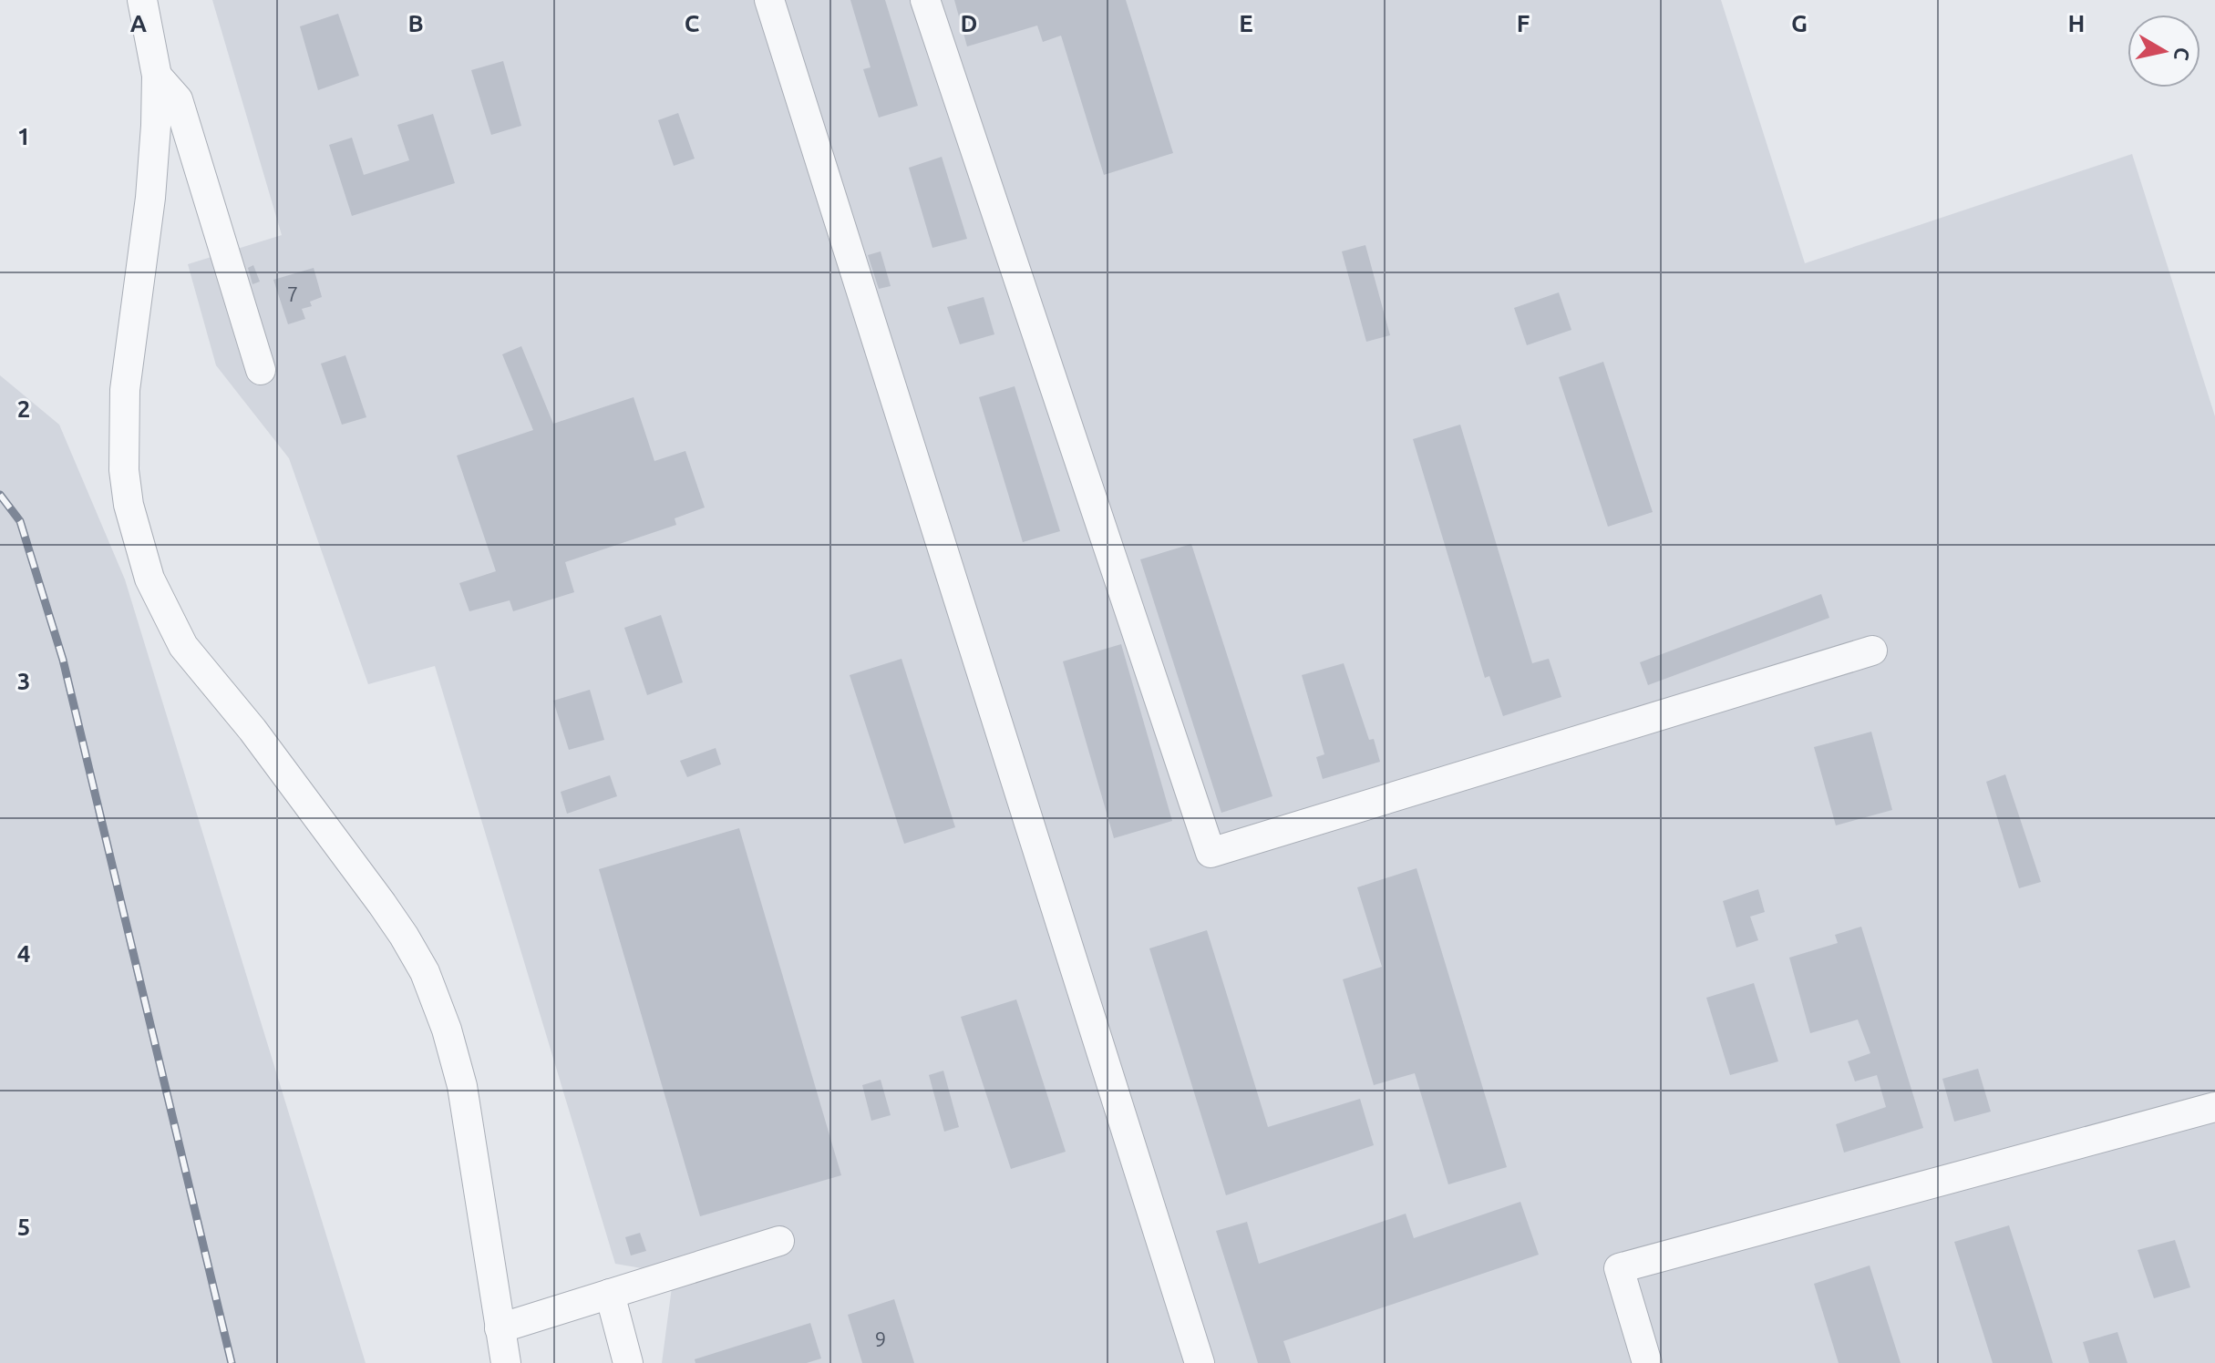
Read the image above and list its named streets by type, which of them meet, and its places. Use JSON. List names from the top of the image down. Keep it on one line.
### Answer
{"house_numbers":["7","9"],"north":"right","grid":{"columns":["A","B","C","D","E","F","G","H"],"rows":["1","2","3","4","5"]}}
